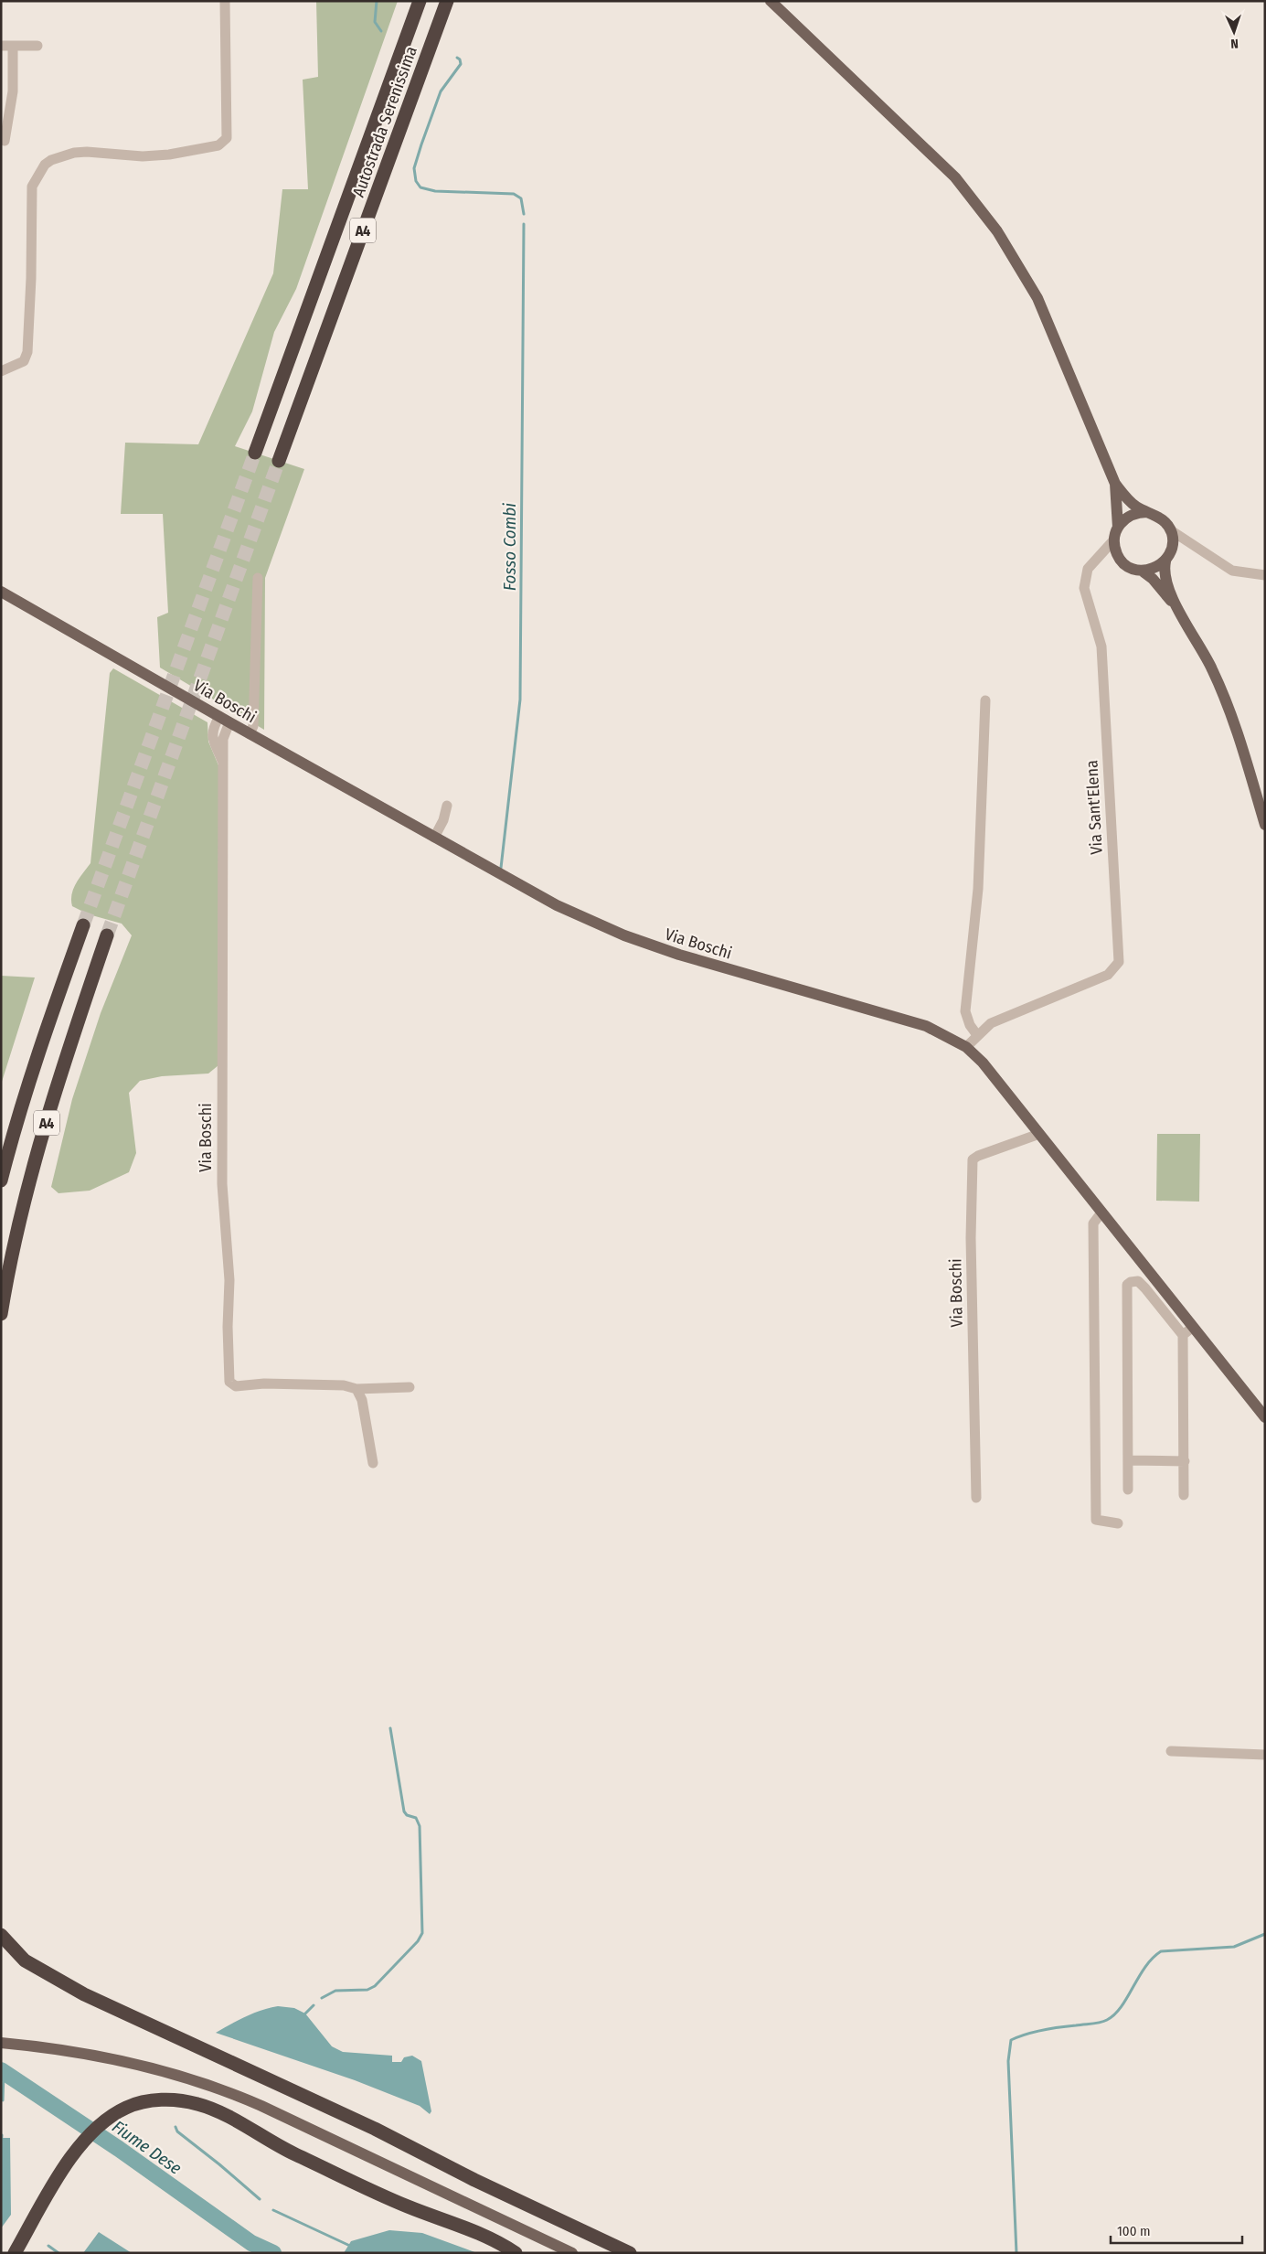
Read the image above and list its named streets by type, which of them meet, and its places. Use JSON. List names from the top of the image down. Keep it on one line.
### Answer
{"streets":{"highway":["Autostrada Serenissima","A4"],"main road":["Via Boschi"],"street":["Via Sant'Elena"]},"water":["Fosso Combi","Fiume Dese"],"scale_bar":"100 m","north":"bottom"}
